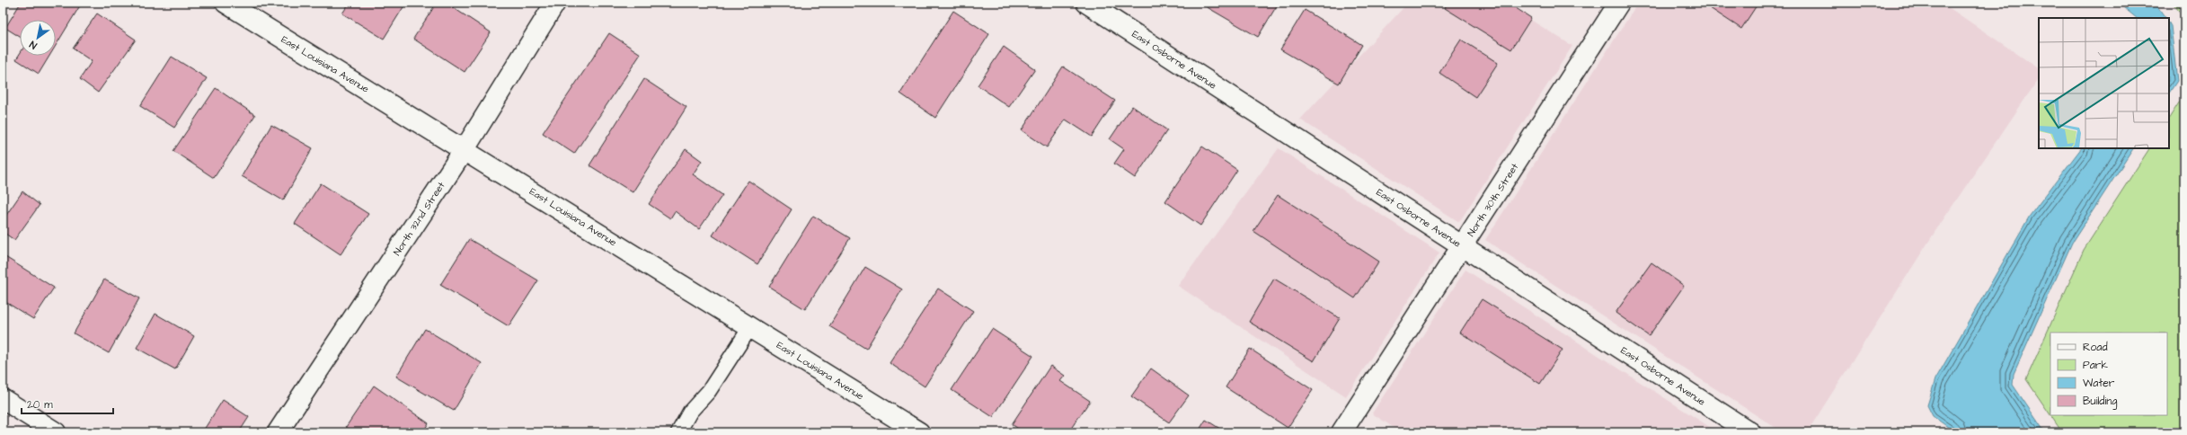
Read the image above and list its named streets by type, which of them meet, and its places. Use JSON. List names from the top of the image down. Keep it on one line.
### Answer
{"streets":{"street":["East Osborne Avenue","East Louisiana Avenue","North 30th Street","North 32nd Street"]},"crossings":[["East Osborne Avenue","North 30th Street"],["East Louisiana Avenue","North 32nd Street"]],"legend":["Road","Park","Water","Building"],"scale_bar":"20 m","north":"bottom left"}
